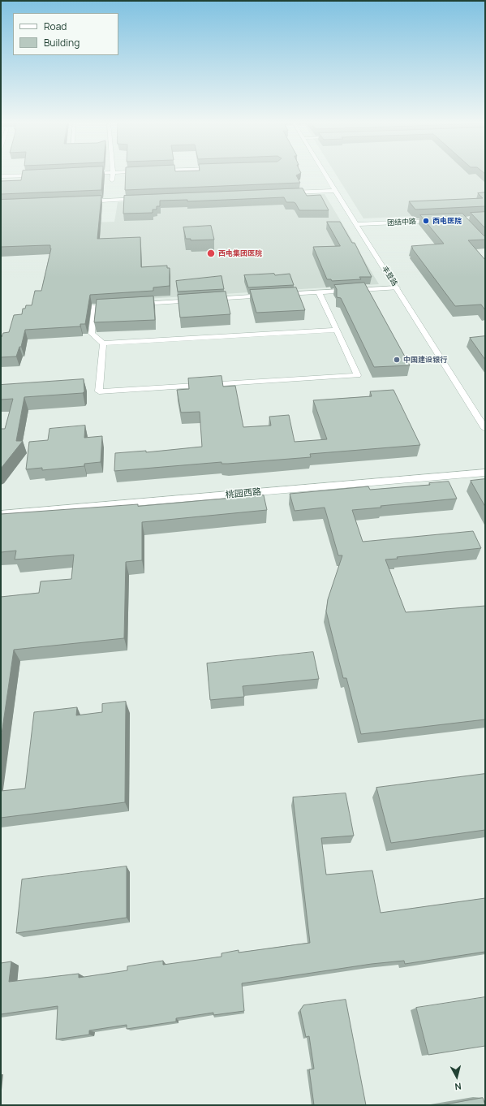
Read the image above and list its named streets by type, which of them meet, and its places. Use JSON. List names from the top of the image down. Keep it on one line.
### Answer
{"streets":{"street":["团结中路","丰登路","桃园西路"]},"crossings":[["团结中路","丰登路"]],"places":["西电医院","西电集团医院","中国建设银行"],"legend":["Road","Building"],"north":"bottom"}
